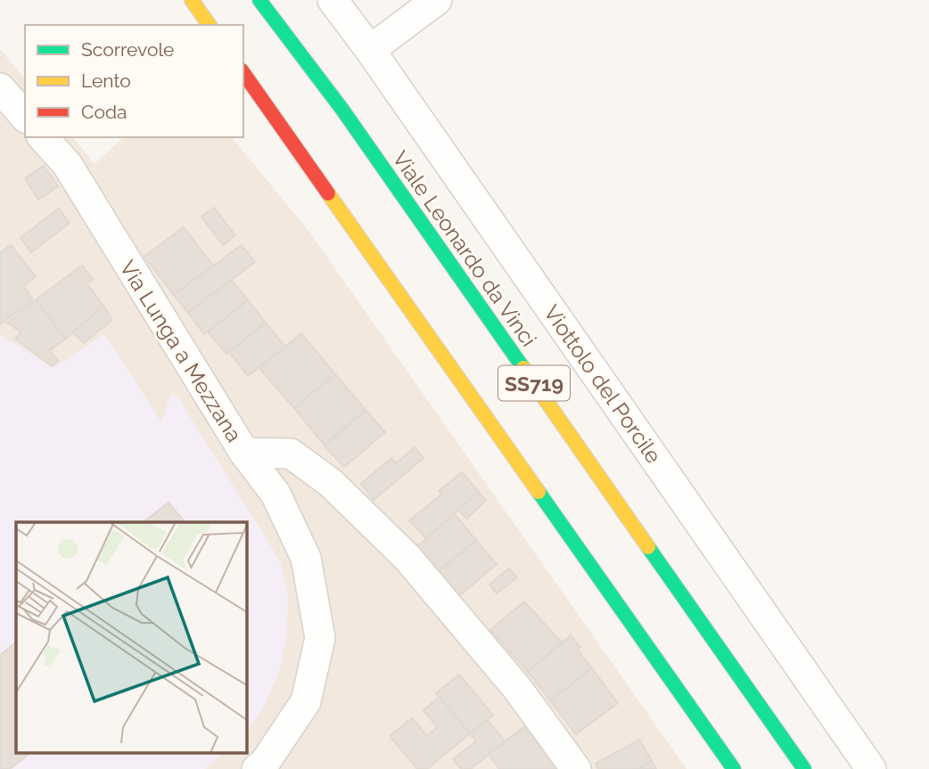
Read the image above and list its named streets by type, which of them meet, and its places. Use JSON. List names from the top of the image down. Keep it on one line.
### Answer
{"streets":{"highway":["Viale Leonardo da Vinci","SS719"],"street":["Via Lunga a Mezzana","Viottolo del Porcile"]},"legend":["Scorrevole","Lento","Coda"]}
